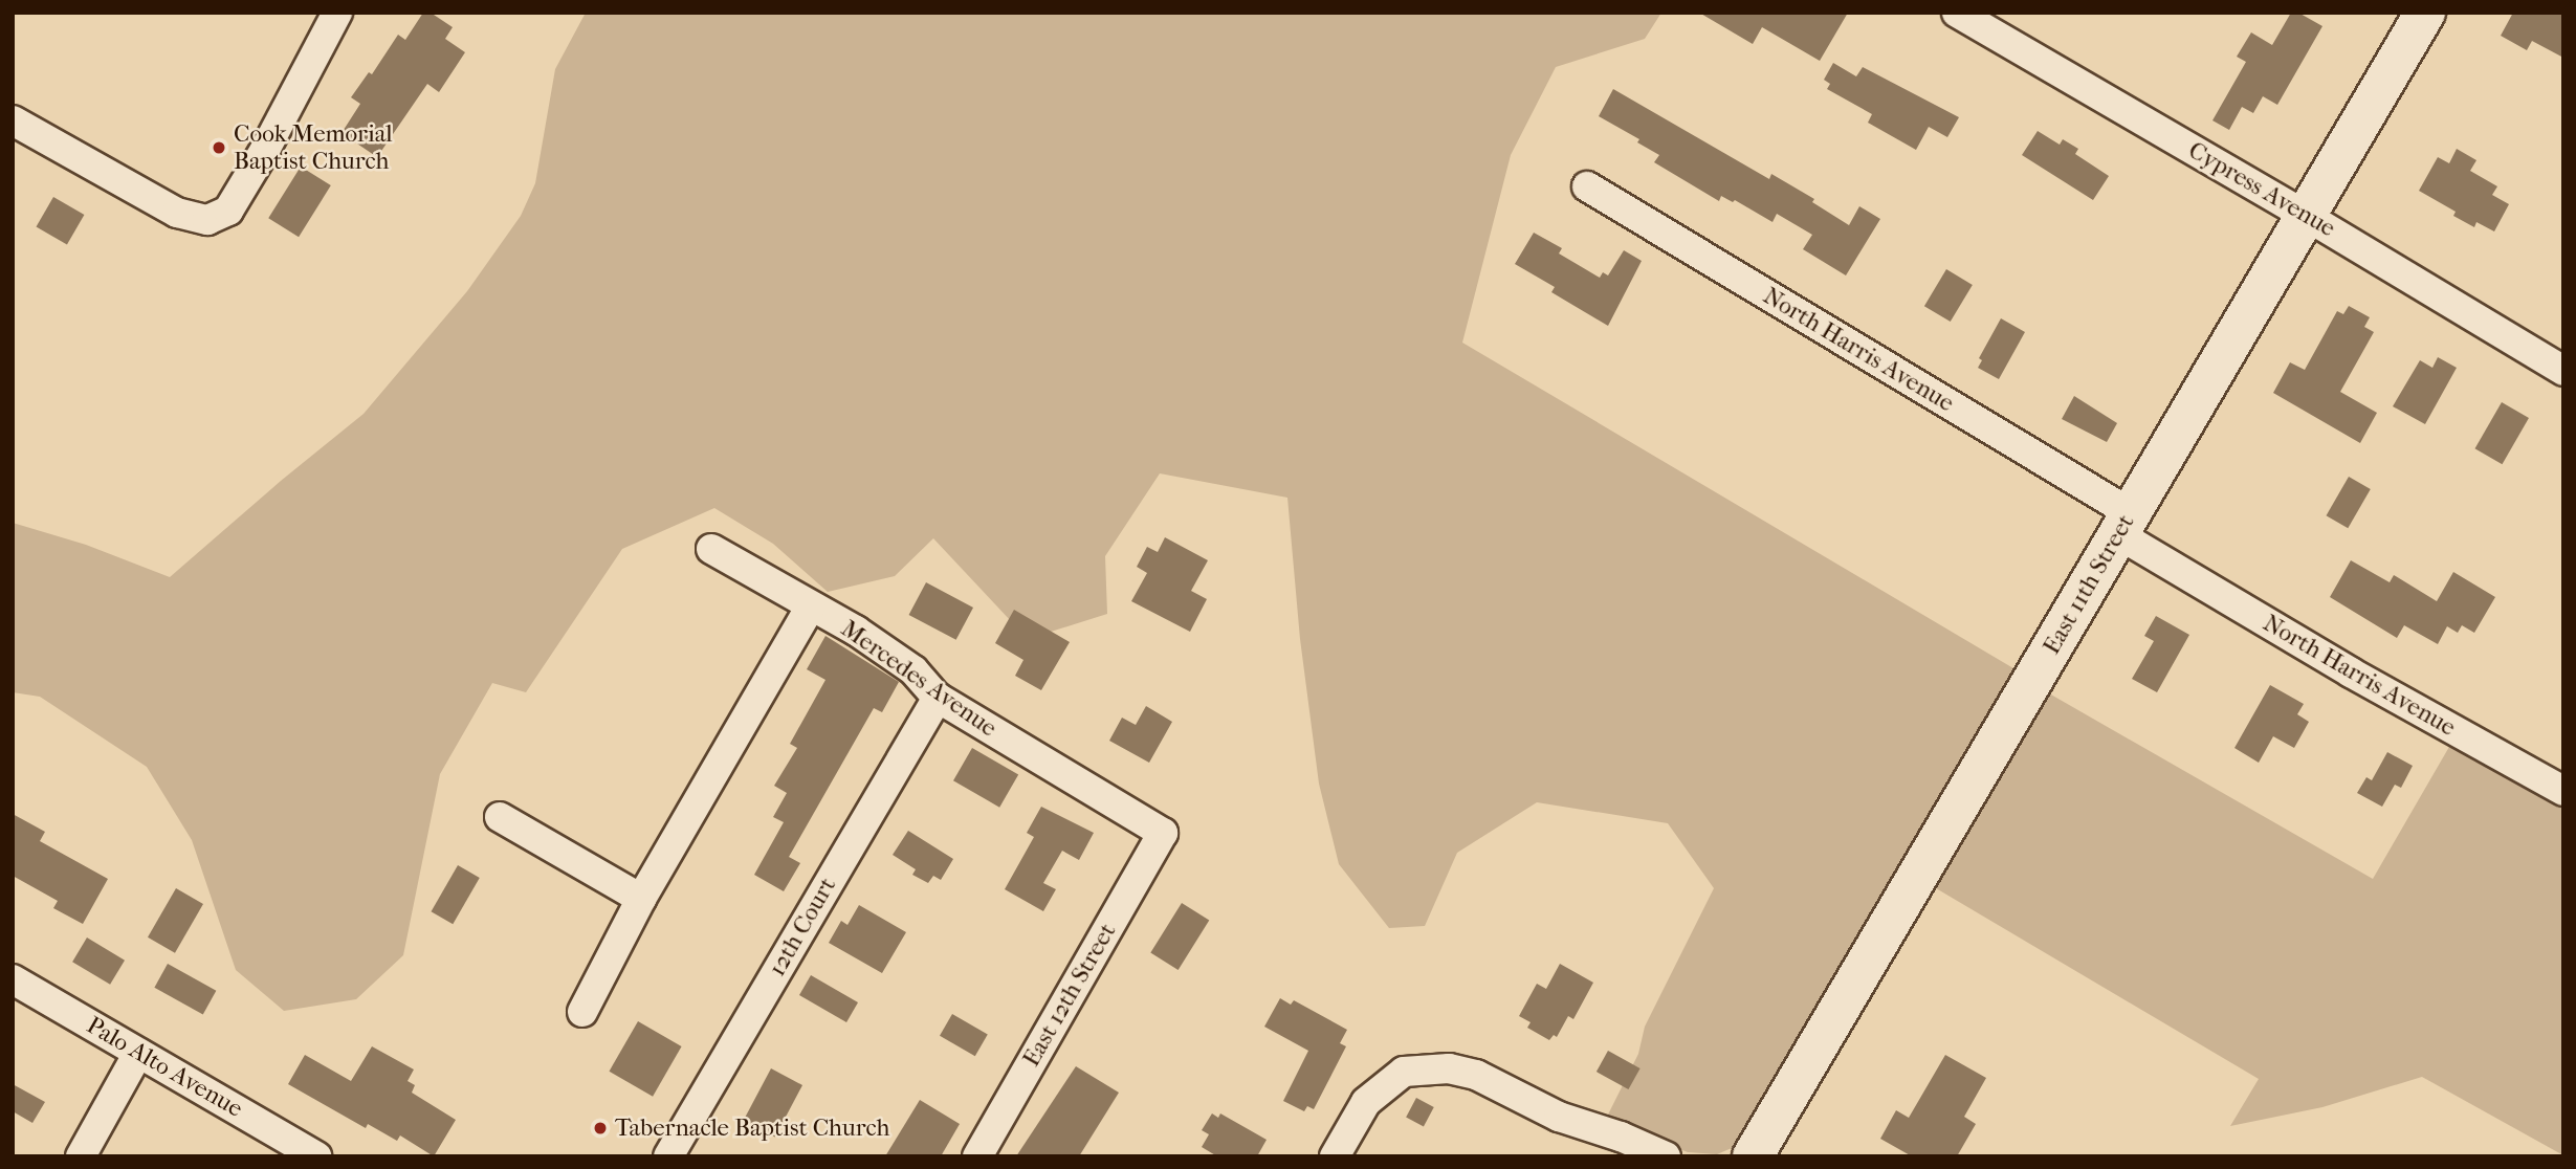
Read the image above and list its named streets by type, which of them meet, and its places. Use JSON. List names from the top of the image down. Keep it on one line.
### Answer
{"streets":{"main road":["East 11th Street"],"street":["Cypress Avenue","North Harris Avenue","Mercedes Avenue","12th Court","East 12th Street","Palo Alto Avenue"]},"crossings":[["Cypress Avenue","East 11th Street"],["North Harris Avenue","East 11th Street"],["Mercedes Avenue","12th Court"],["Mercedes Avenue","East 12th Street"]],"places":["Cook Memorial Baptist Church","Tabernacle Baptist Church"]}
